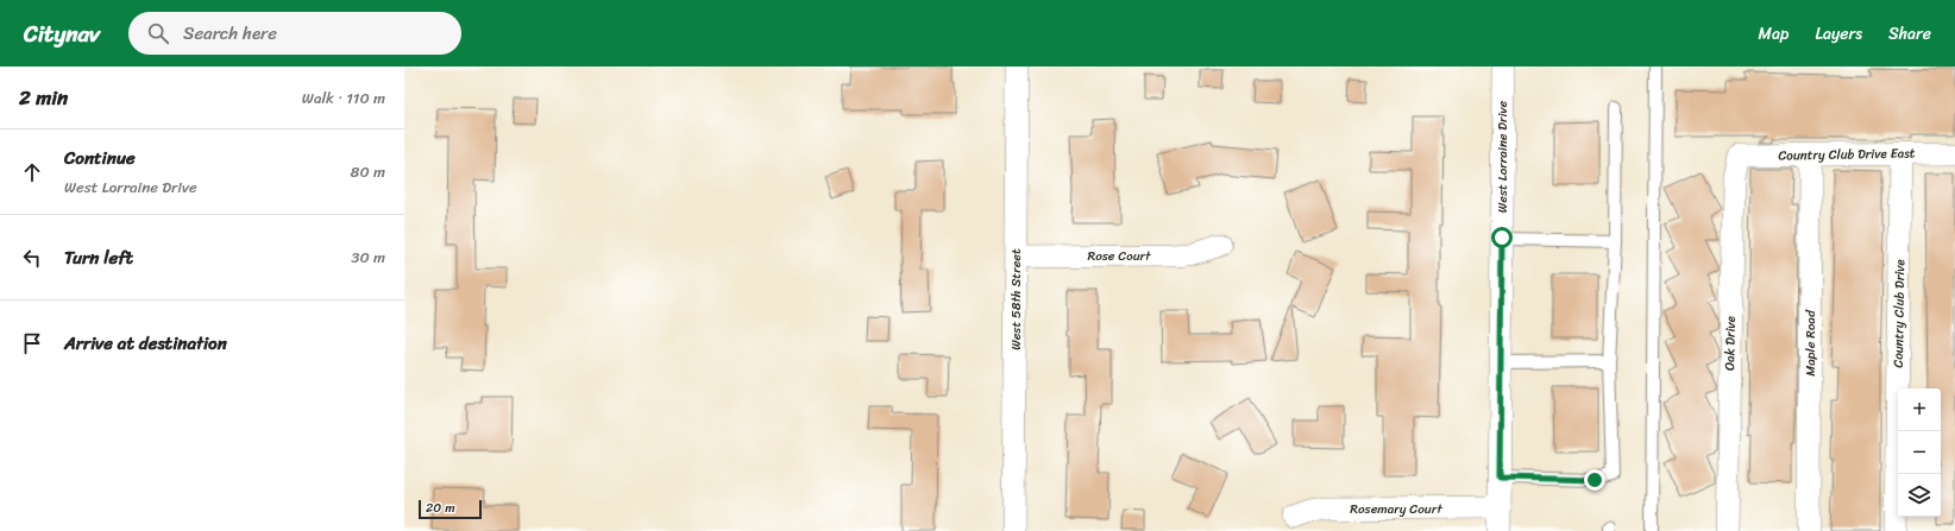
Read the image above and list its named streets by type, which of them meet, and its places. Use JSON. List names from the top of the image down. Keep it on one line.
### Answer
{"streets":{"street":["Country Club Drive East","West Lorraine Drive","Rose Court","West 58th Street","Country Club Drive","Oak Drive","Maple Road","Rosemary Court"]},"crossings":[["Country Club Drive East","Country Club Drive"],["Country Club Drive East","Oak Drive"],["Country Club Drive East","Maple Road"],["West Lorraine Drive","Rosemary Court"],["Rose Court","West 58th Street"]],"scale_bar":"20 m","page":{"header":"Citynav","search":"Search here","nav":["Map","Layers","Share"],"heading":["2 min","Walk · 110 m"],"list":[["Continue","West Lorraine Drive","80 m"],["Turn left","30 m"],"Arrive at destination"],"map_buttons":["+","−"],"scale":"20 m"}}
